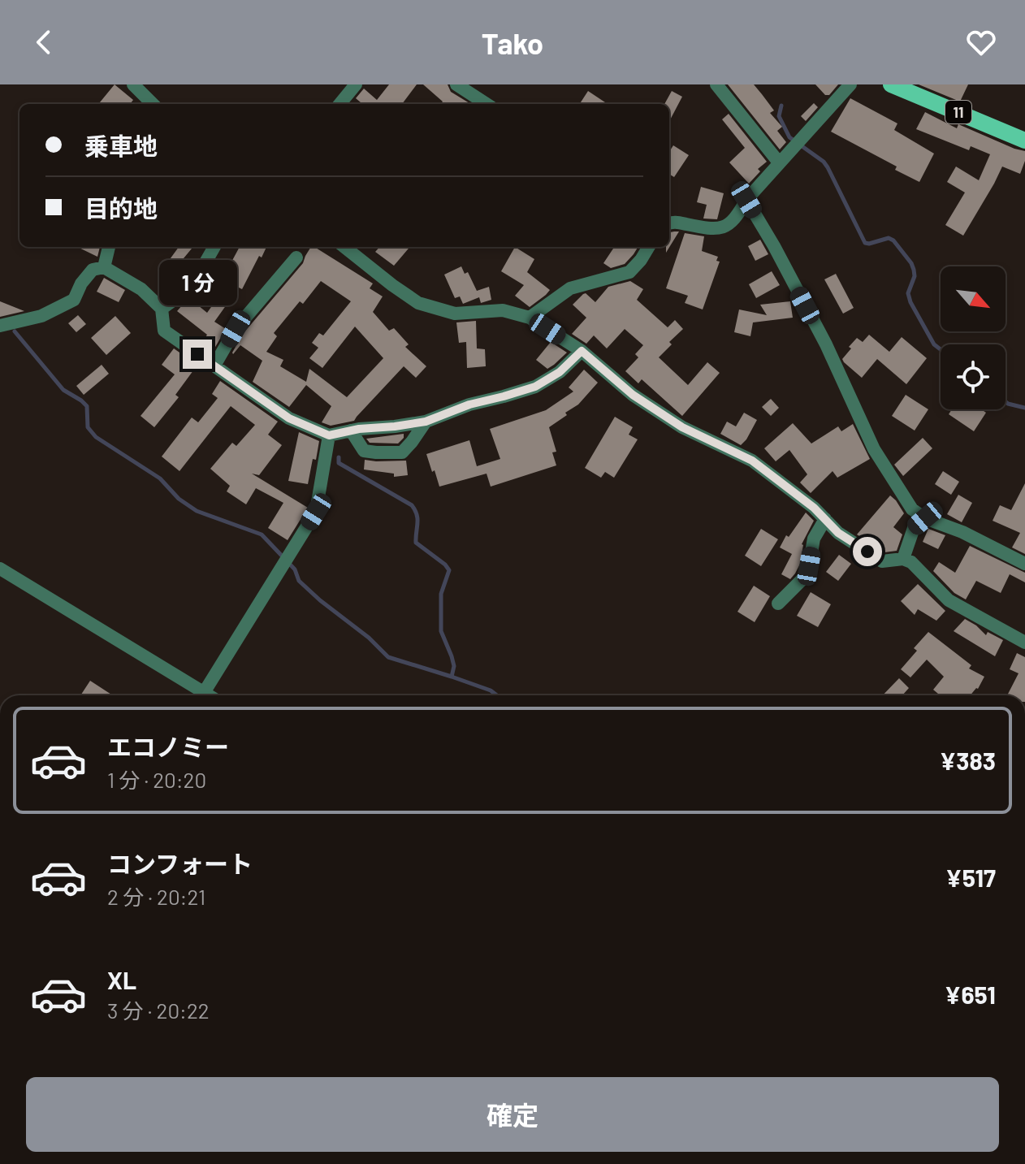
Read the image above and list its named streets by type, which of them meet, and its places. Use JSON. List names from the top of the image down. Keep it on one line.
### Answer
{"streets":{"main road":["11"]},"north":"bottom right","page":{"header":"Tako","banner":["乗車地","目的地"],"bubble":"1 分","list":[{"name":"エコノミー","note":"1 分 · 20:20","value":"¥383"},{"name":"コンフォート","note":"2 分 · 20:21","value":"¥517"},{"name":"XL","note":"3 分 · 20:22","value":"¥651"}],"buttons":"確定"}}
